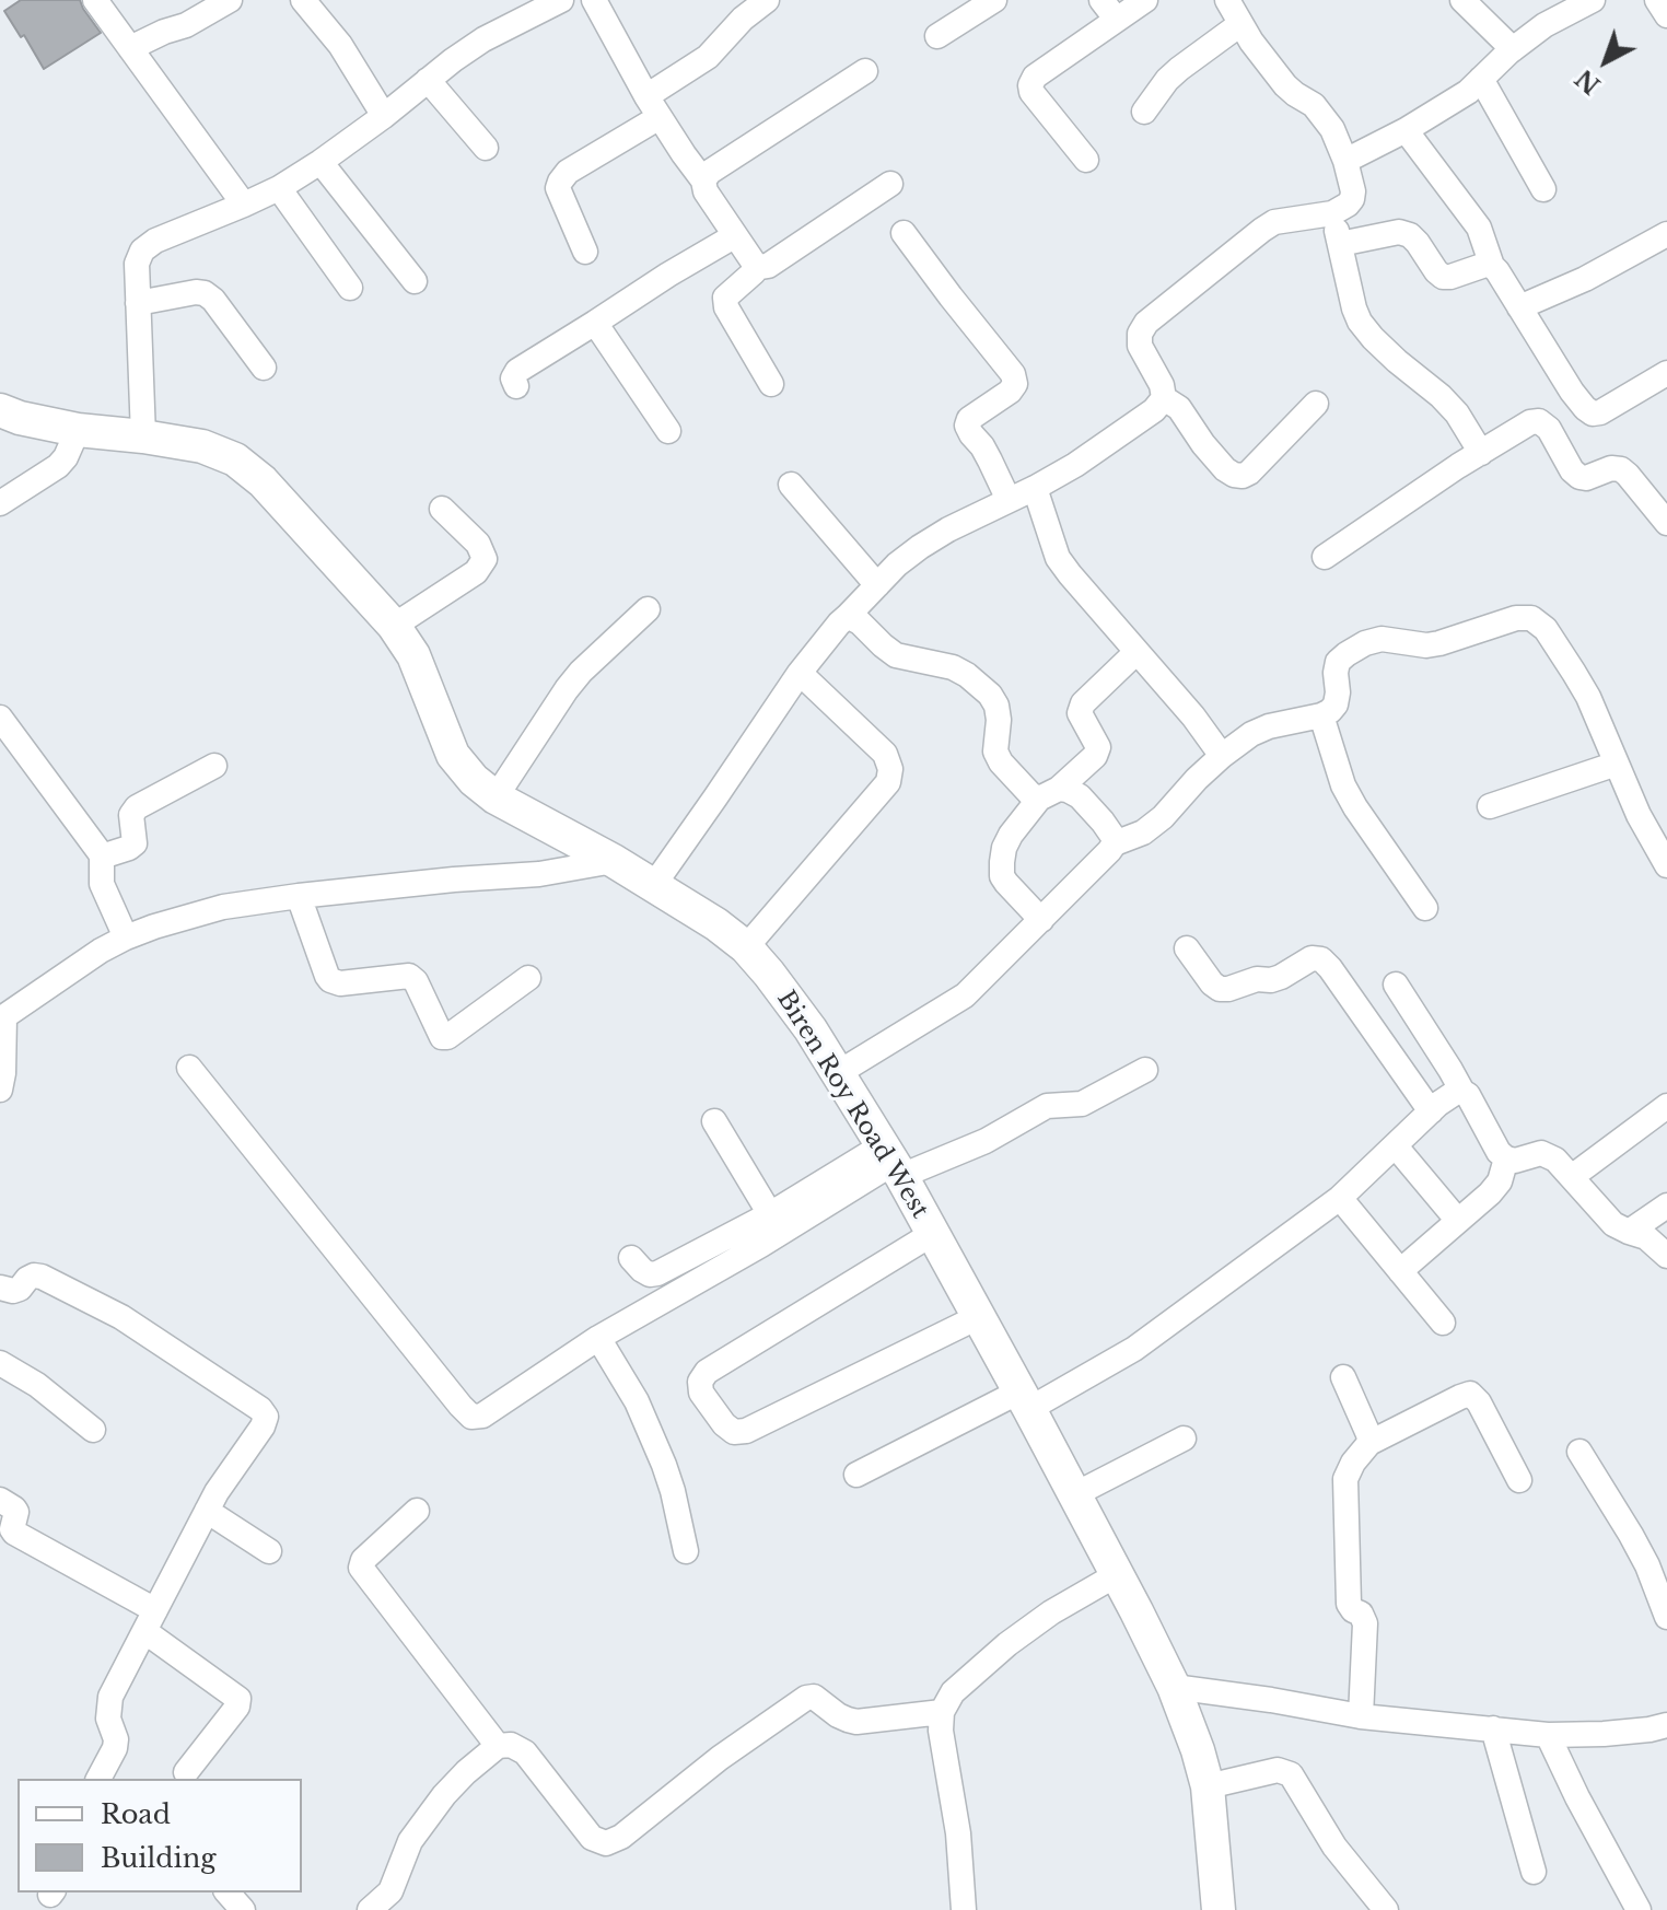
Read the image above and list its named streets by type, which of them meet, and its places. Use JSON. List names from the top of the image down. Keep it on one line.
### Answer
{"streets":{"main road":["Biren Roy Road West"]},"legend":["Road","Building"],"north":"bottom left"}
